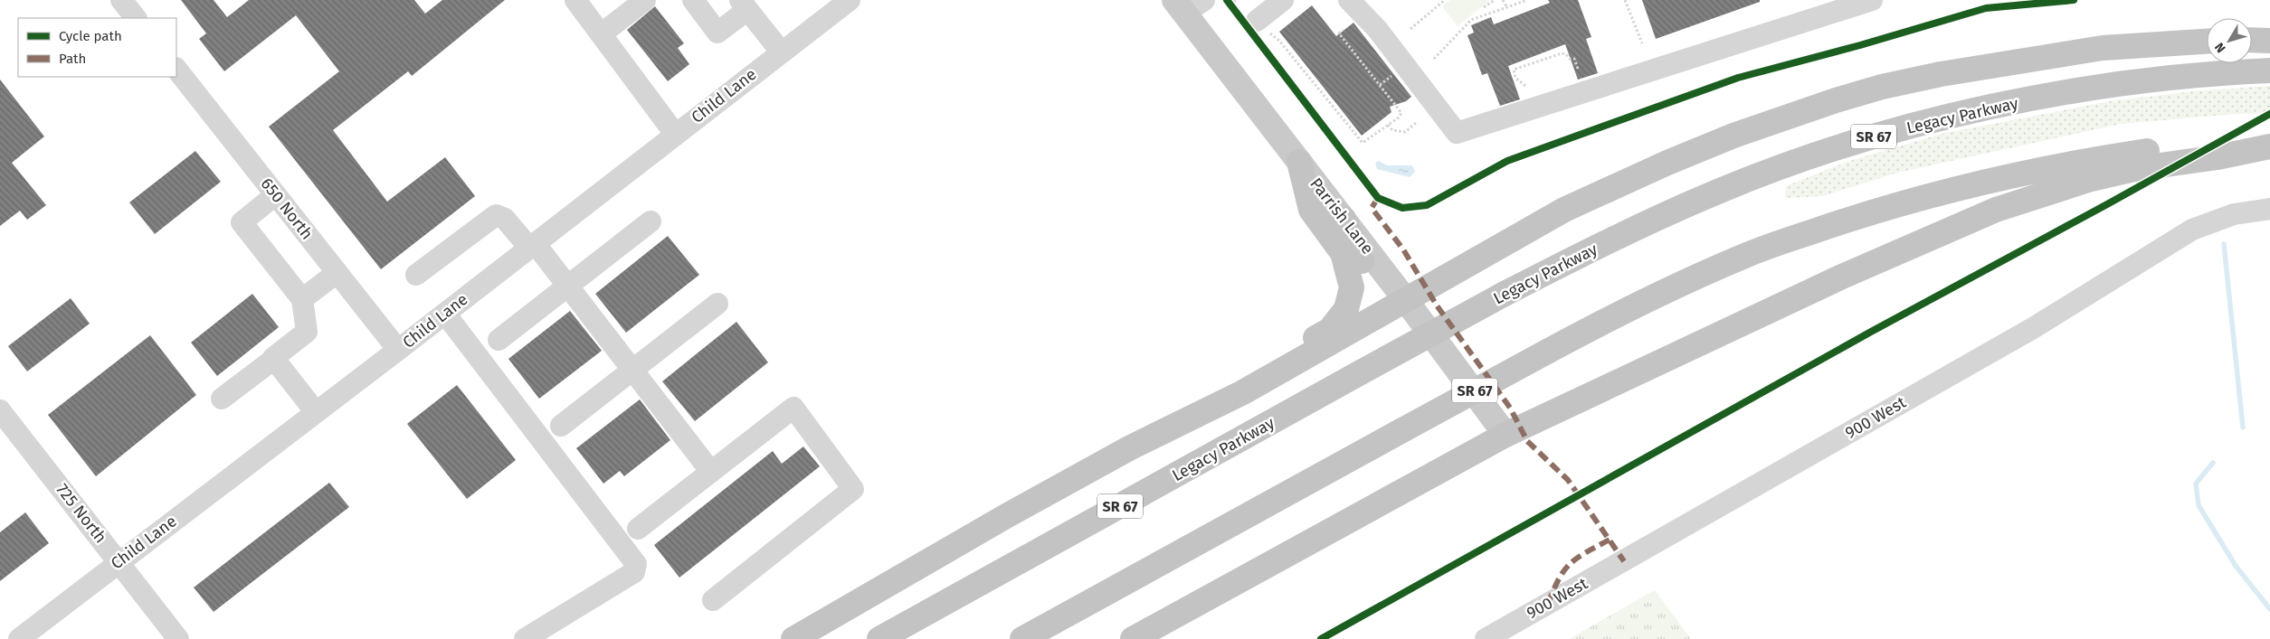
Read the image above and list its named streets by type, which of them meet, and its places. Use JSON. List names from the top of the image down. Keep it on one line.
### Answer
{"streets":{"highway":["Legacy Parkway","SR 67"],"main road":["Parrish Lane"],"street":["Child Lane","650 North","900 West","725 North"]},"crossings":[["Child Lane","650 North"],["Child Lane","725 North"]],"legend":["Cycle path","Path"],"north":"bottom left"}
